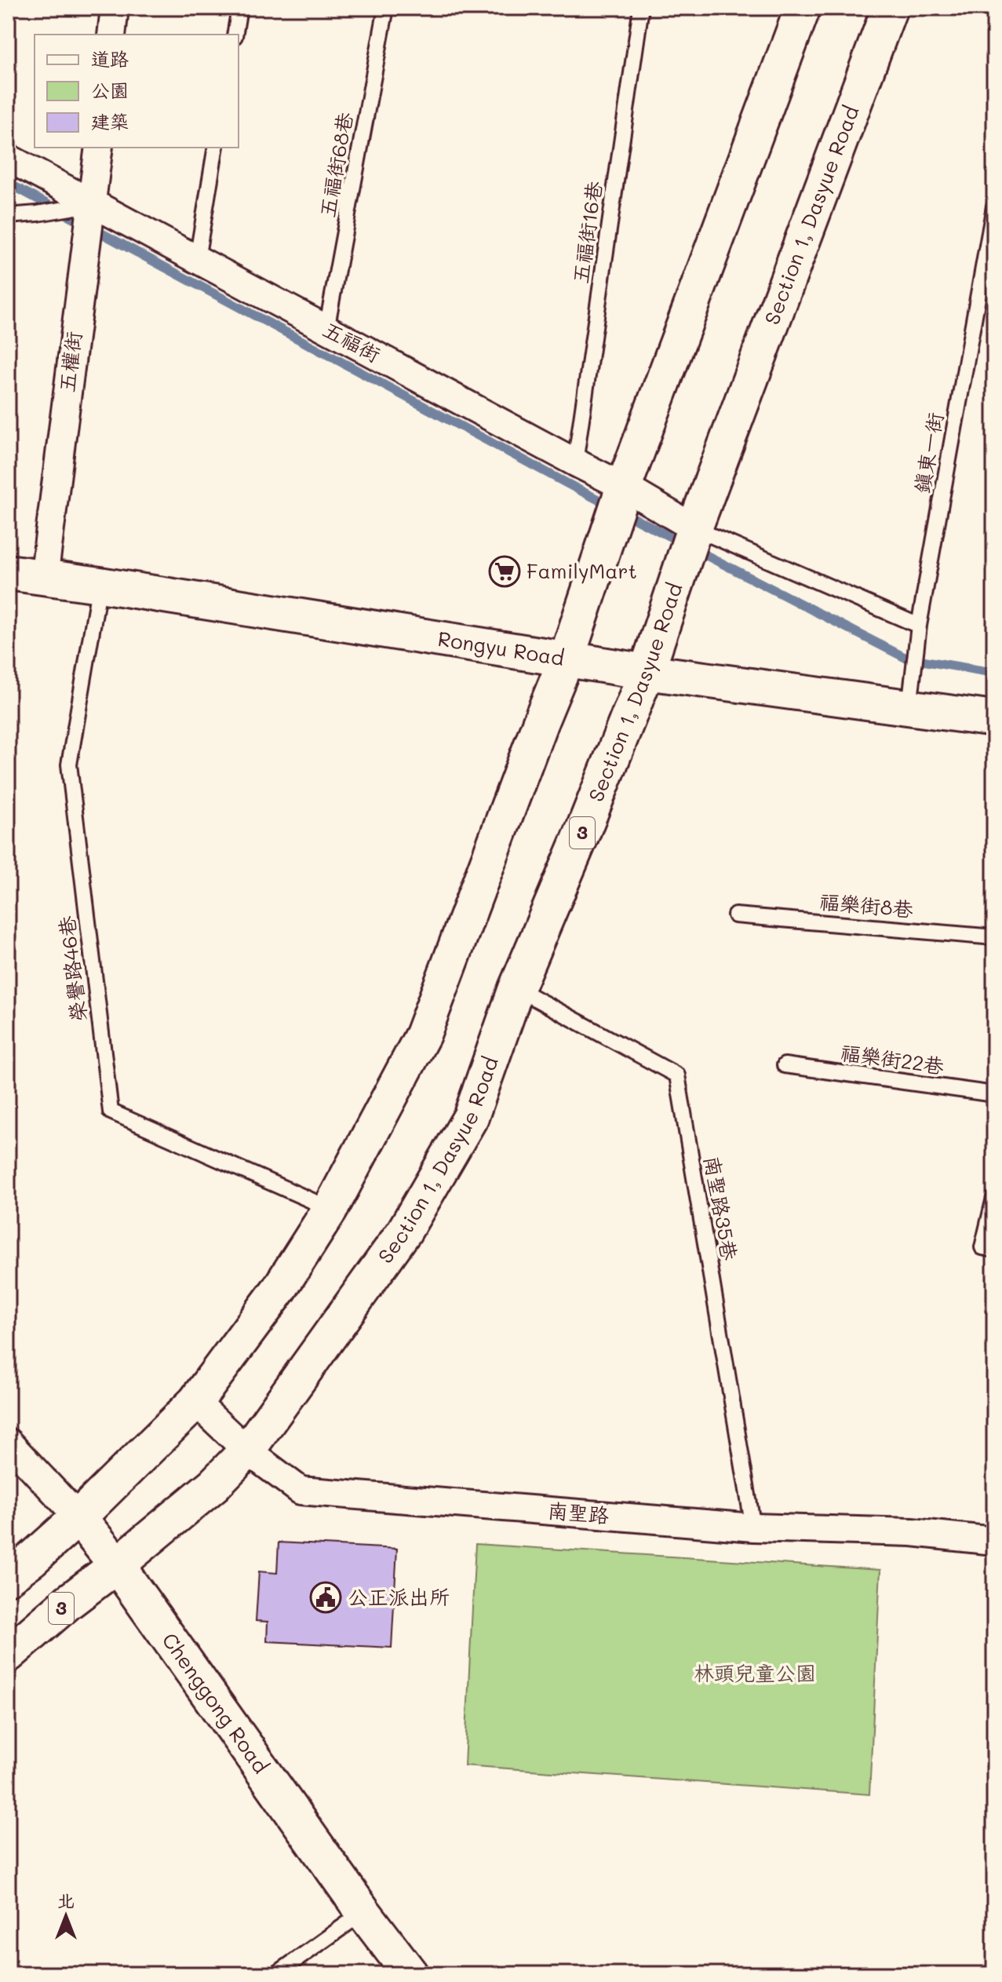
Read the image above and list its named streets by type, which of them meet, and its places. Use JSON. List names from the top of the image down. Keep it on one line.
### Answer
{"streets":{"main road":["Section 1, Dasyue Road","Rongyu Road","3","Chenggong Road"],"street":["五福街","五權街","南聖路"],"lane":["五福街68巷","五福街16巷","鎮東一街","福樂街8巷","榮譽路46巷","福樂街22巷","南聖路35巷"]},"crossings":[["五福街68巷","五福街"],["Section 1, Dasyue Road","五福街"],["Section 1, Dasyue Road","Rongyu Road"],["Section 1, Dasyue Road","3"],["Section 1, Dasyue Road","南聖路35巷"],["Section 1, Dasyue Road","南聖路"],["Section 1, Dasyue Road","Chenggong Road"],["五福街16巷","五福街"],["五福街","五權街"],["五權街","Rongyu Road"],["鎮東一街","Rongyu Road"],["Rongyu Road","榮譽路46巷"],["3","Chenggong Road"],["南聖路35巷","南聖路"]],"parks":["林頭兒童公園"],"places":{"supermarket":["FamilyMart"],"public building":["公正派出所"]},"legend":["道路","公園","建築"],"north":"top"}
